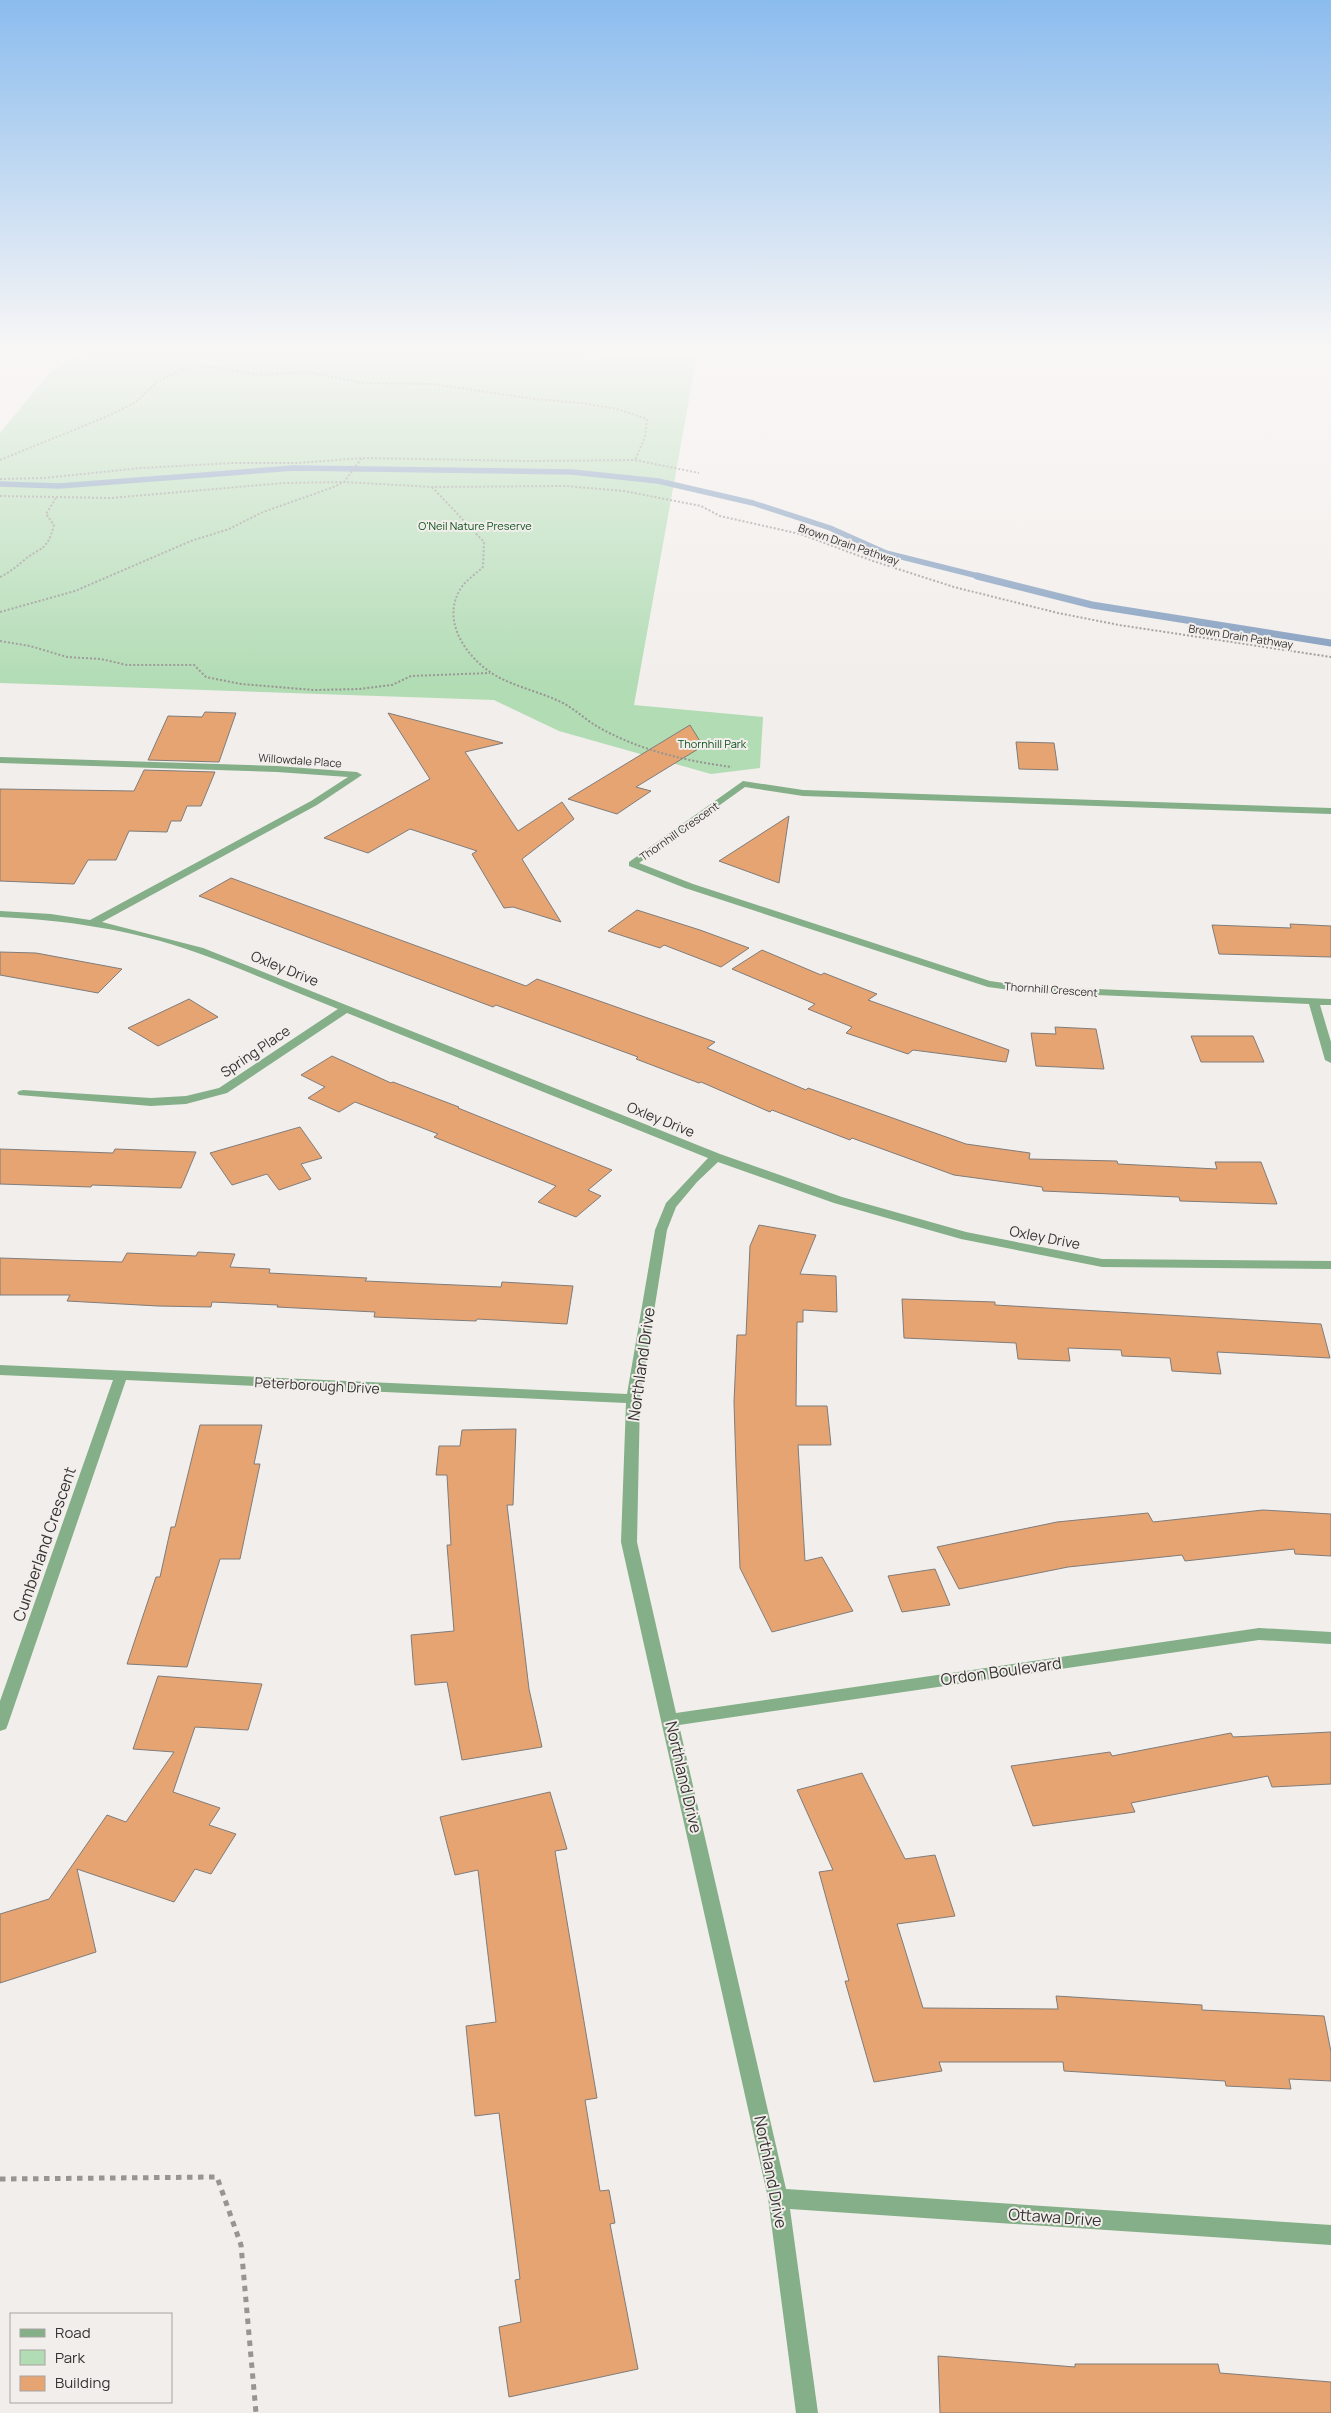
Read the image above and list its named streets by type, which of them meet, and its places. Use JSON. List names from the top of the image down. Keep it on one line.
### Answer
{"streets":{"street":["Willowdale Place","Thornhill Crescent","Oxley Drive","Spring Place","Northland Drive","Peterborough Drive","Cumberland Crescent","Ordon Boulevard","Ottawa Drive"],"path":["Brown Drain Pathway"]},"crossings":[["Willowdale Place","Oxley Drive"],["Oxley Drive","Spring Place"],["Oxley Drive","Northland Drive"],["Northland Drive","Peterborough Drive"],["Northland Drive","Ordon Boulevard"],["Northland Drive","Ottawa Drive"],["Peterborough Drive","Cumberland Crescent"]],"parks":["O'Neil Nature Preserve","Thornhill Park"],"legend":["Road","Park","Building"]}
